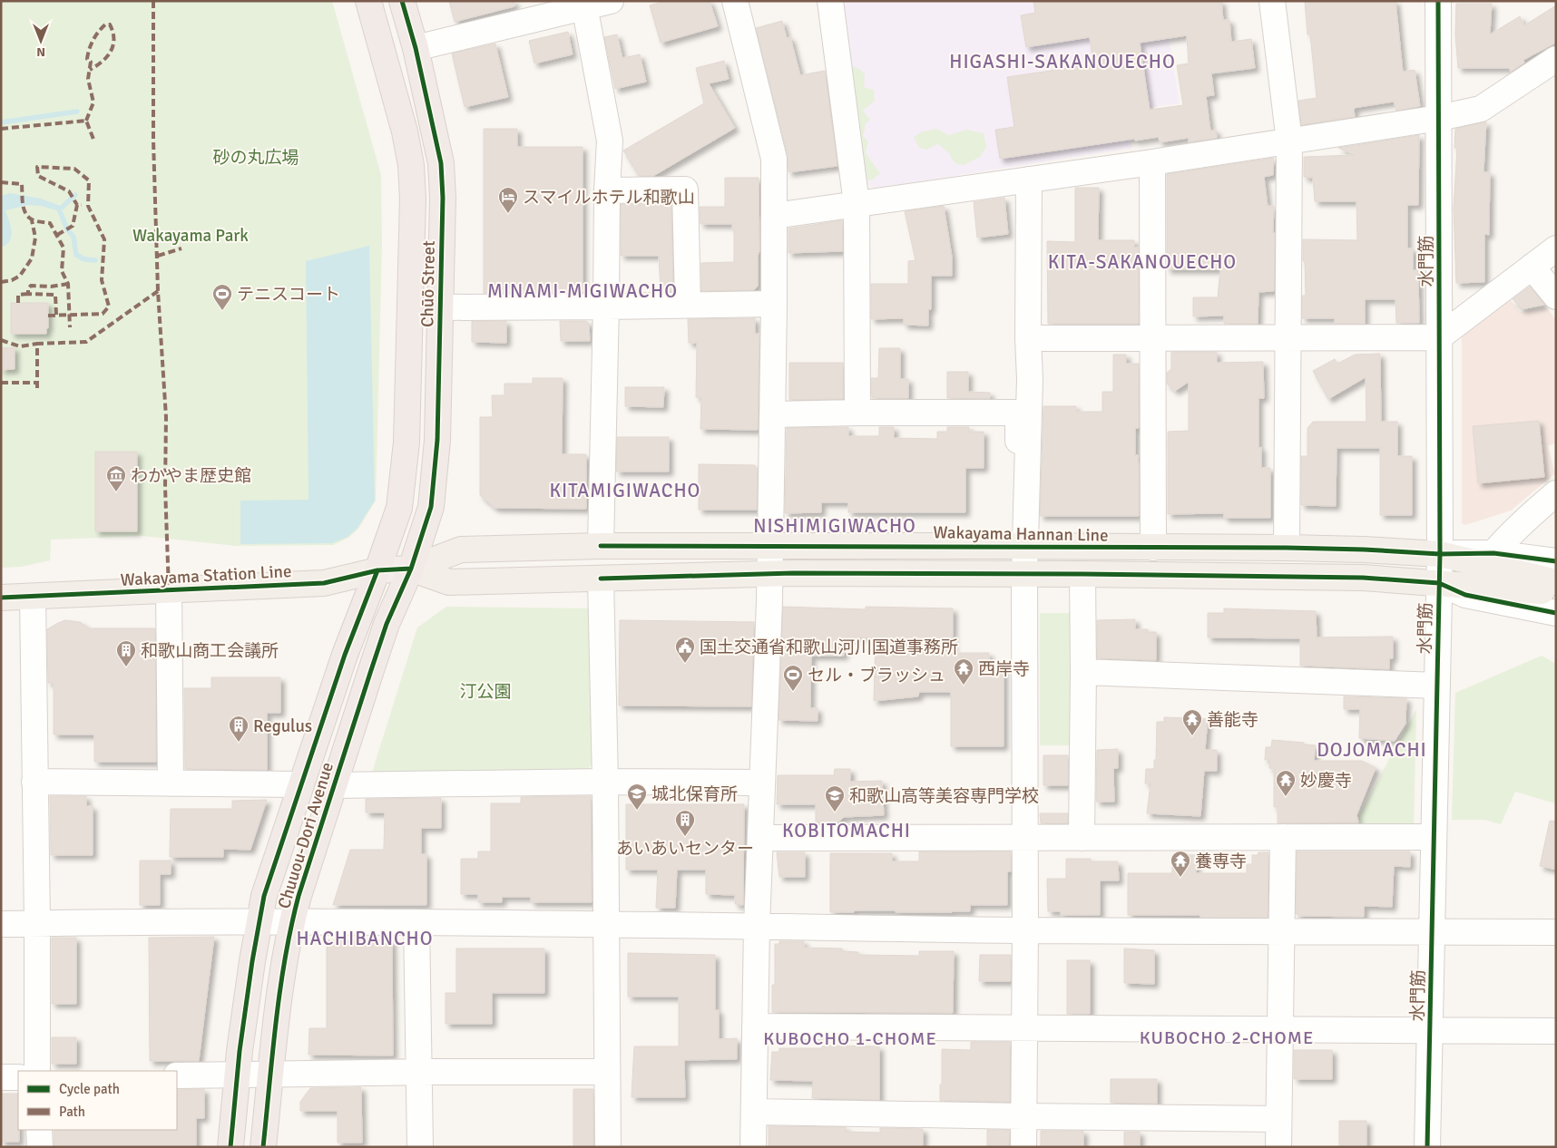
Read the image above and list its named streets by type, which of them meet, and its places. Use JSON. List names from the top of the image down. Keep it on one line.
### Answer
{"streets":{"highway":["Chūō Street","Chuuou-Dori Avenue"],"main road":["Wakayama Hannan Line","Wakayama Station Line"],"street":["水門筋"]},"crossings":[["水門筋","Wakayama Hannan Line"],["Chūō Street","Wakayama Hannan Line"],["Chūō Street","Wakayama Station Line"],["Chūō Street","Chuuou-Dori Avenue"],["Wakayama Hannan Line","Wakayama Station Line"],["Wakayama Hannan Line","Chuuou-Dori Avenue"],["Wakayama Station Line","Chuuou-Dori Avenue"]],"districts":["HIGASHI-SAKANOUECHO","KITA-SAKANOUECHO","MINAMI-MIGIWACHO","KITAMIGIWACHO","NISHIMIGIWACHO","DOJOMACHI","KOBITOMACHI","HACHIBANCHO","KUBOCHO 2-CHOME","KUBOCHO 1-CHOME"],"parks":["砂の丸広場","Wakayama Park","汀公園"],"places":{"hotel":["スマイルホテル和歌山"],"sports":["テニスコート","セル・ブラッシュ"],"museum":["わかやま歴史館"],"public building":["国土交通省和歌山河川国道事務所"],"building":["和歌山商工会議所","Regulus","あいあいセンター"],"temple":["西岸寺","善能寺","妙慶寺","養専寺"],"school or university":["城北保育所","和歌山高等美容専門学校"]},"legend":["Cycle path","Path"],"north":"bottom"}
